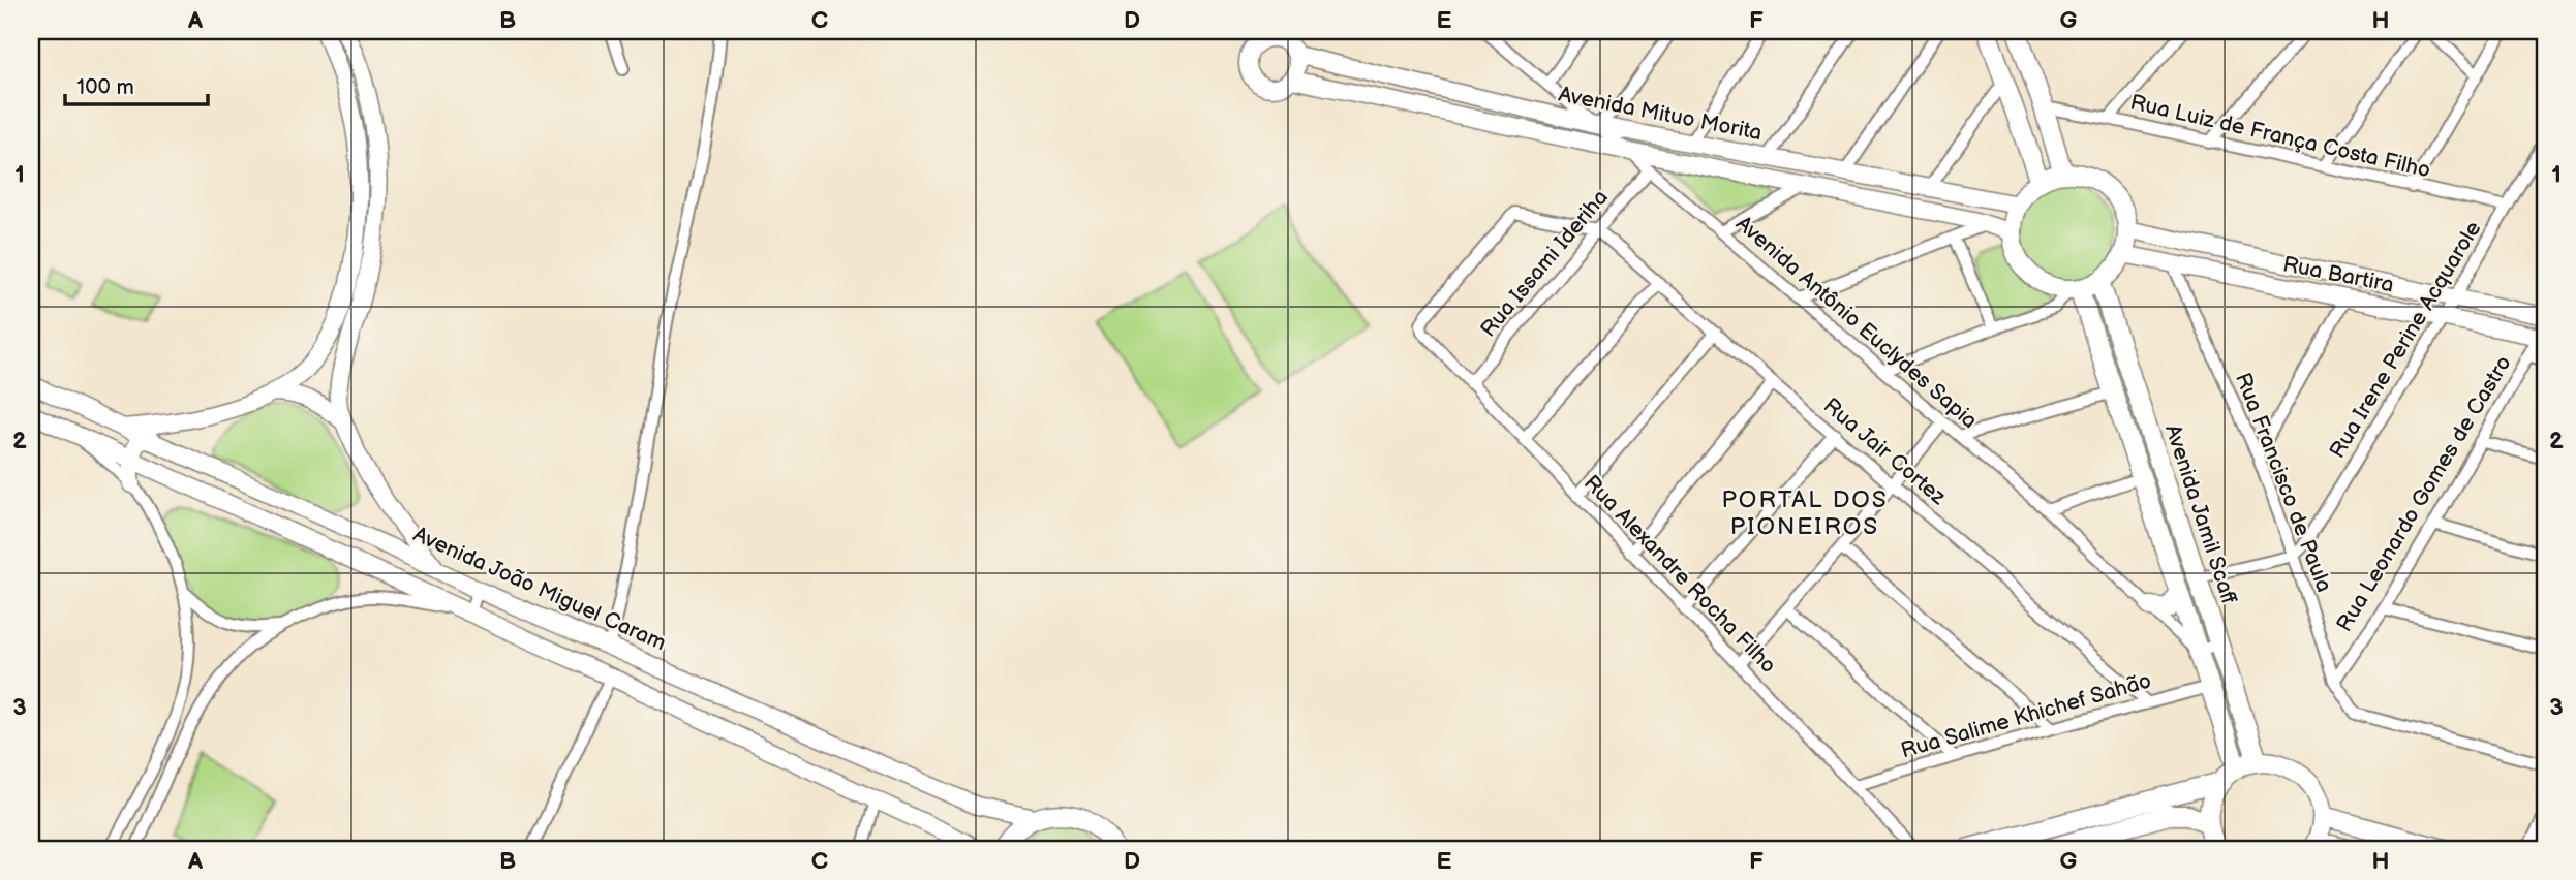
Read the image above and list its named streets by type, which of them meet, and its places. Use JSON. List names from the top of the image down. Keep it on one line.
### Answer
{"streets":{"main road":["Avenida Jamil Scaff"],"street":["Avenida Mituo Morita","Rua Luiz de França Costa Filho","Rua Issami Ideriha","Rua Bartira","Avenida Antônio Euclydes Sapia","Rua Irene Perine Acquarole","Rua Jair Cortez","Rua Francisco de Paula","Rua Leonardo Gomes de Castro","Rua Alexandre Rocha Filho","Avenida João Miguel Caram","Rua Salime Khichef Sahão"]},"crossings":[["Avenida Mituo Morita","Rua Bartira"],["Avenida Mituo Morita","Avenida Antônio Euclydes Sapia"],["Avenida Mituo Morita","Avenida Jamil Scaff"],["Rua Luiz de França Costa Filho","Rua Irene Perine Acquarole"],["Rua Issami Ideriha","Avenida Antônio Euclydes Sapia"],["Rua Issami Ideriha","Rua Jair Cortez"],["Rua Issami Ideriha","Rua Alexandre Rocha Filho"],["Rua Bartira","Rua Irene Perine Acquarole"],["Rua Bartira","Rua Francisco de Paula"],["Rua Bartira","Rua Leonardo Gomes de Castro"],["Rua Bartira","Avenida Jamil Scaff"],["Avenida Antônio Euclydes Sapia","Avenida Jamil Scaff"],["Rua Irene Perine Acquarole","Rua Francisco de Paula"],["Rua Jair Cortez","Rua Alexandre Rocha Filho"],["Rua Jair Cortez","Rua Salime Khichef Sahão"],["Rua Francisco de Paula","Rua Leonardo Gomes de Castro"],["Avenida Jamil Scaff","Rua Salime Khichef Sahão"],["Rua Alexandre Rocha Filho","Rua Salime Khichef Sahão"]],"districts":["PORTAL DOS PIONEIROS"],"scale_bar":"100 m","grid":{"columns":["A","B","C","D","E","F","G","H"],"rows":["1","2","3"]}}
